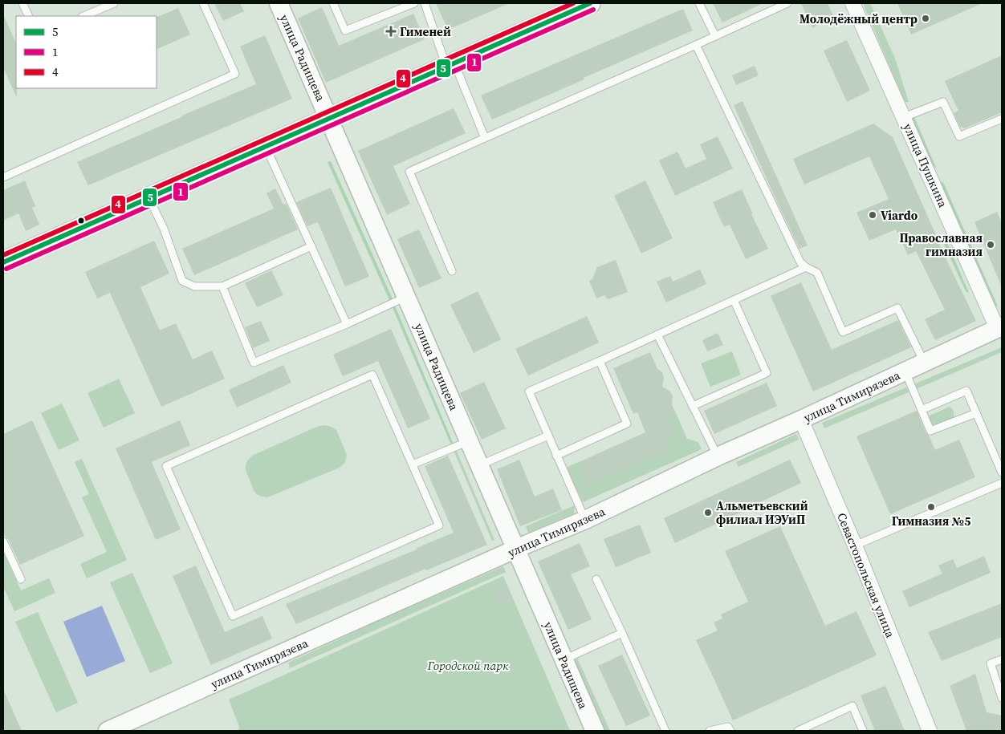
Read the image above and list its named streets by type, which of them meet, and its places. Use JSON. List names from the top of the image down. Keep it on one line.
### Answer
{"streets":{"street":["улица Радищева","улица Пушкина","улица Тимирязева","Севастопольская улица"]},"crossings":[["улица Радищева","улица Тимирязева"],["улица Пушкина","улица Тимирязева"],["улица Тимирязева","Севастопольская улица"]],"parks":["Городской парк"],"places":{"other":["Молодёжный центр","Viardo","Православная гимназия","Гимназия №5","Альметьевский филиал ИЭУиП"],"health":["Гименей"]},"lines":["transit line 5","transit line 4","transit line 1"],"legend":["5","1","4"]}
